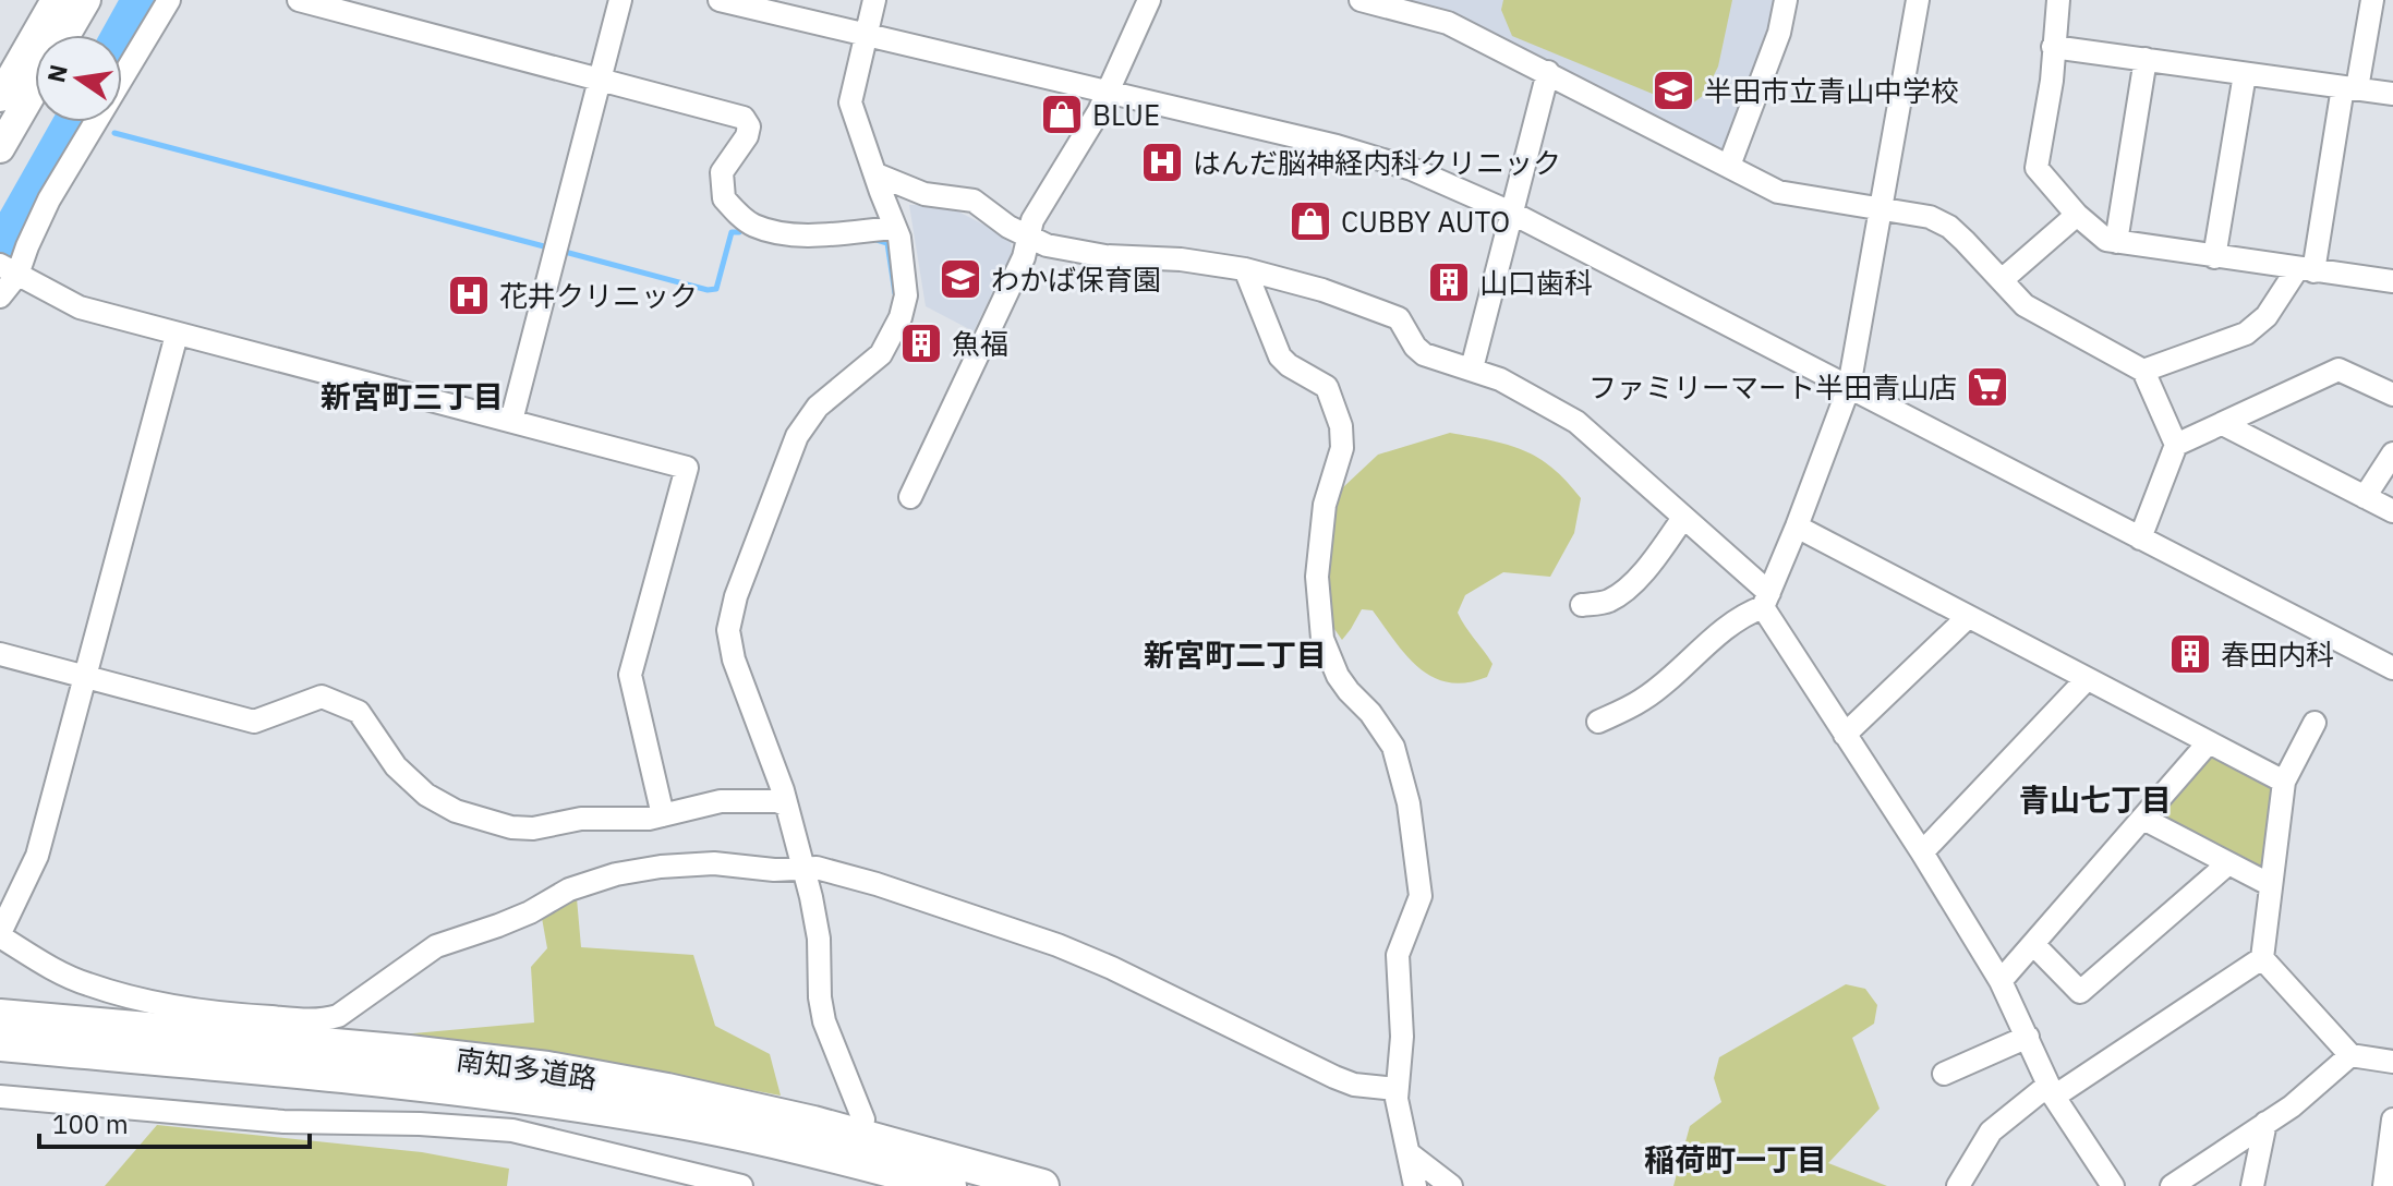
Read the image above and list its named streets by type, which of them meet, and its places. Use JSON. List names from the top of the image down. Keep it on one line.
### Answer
{"streets":{"highway":["南知多道路"]},"districts":["新宮町三丁目","新宮町二丁目","青山七丁目","稲荷町一丁目"],"places":{"school or university":["半田市立青山中学校","わかば保育園"],"shop":["BLUE","CUBBY AUTO"],"hospital":["はんだ脳神経内科クリニック","花井クリニック"],"building":["山口歯科","魚福","春田内科"],"supermarket":["ファミリーマート半田青山店"]},"scale_bar":"100 m","north":"left"}
